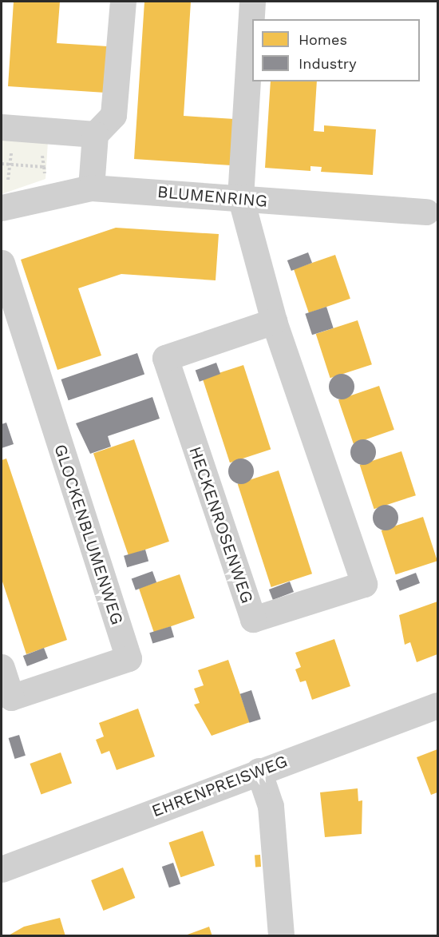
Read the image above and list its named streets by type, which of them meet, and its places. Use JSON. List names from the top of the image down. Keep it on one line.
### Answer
{"streets":{"street":["BLUMENRING","HECKENROSENWEG","GLOCKENBLUMENWEG","EHRENPREISWEG"]},"crossings":[["BLUMENRING","HECKENROSENWEG"]],"legend":["Homes","Industry"]}
